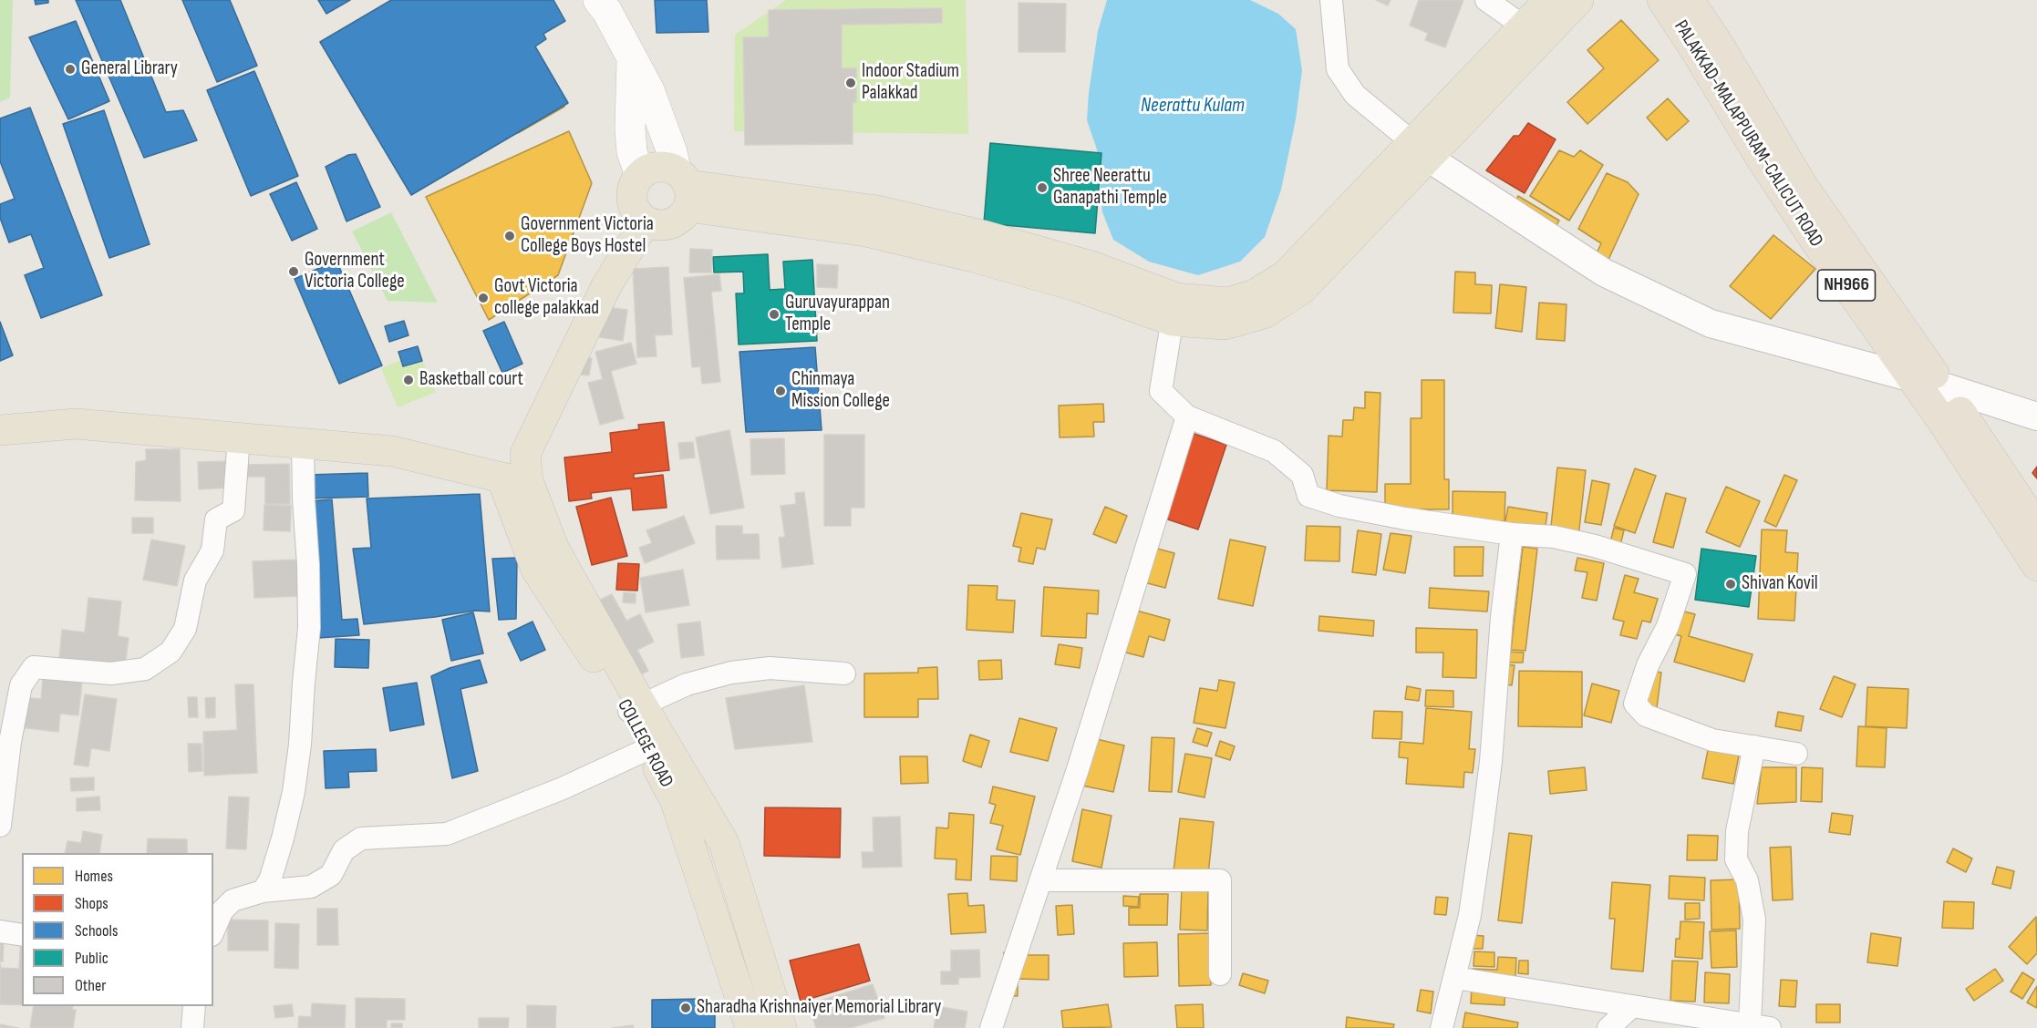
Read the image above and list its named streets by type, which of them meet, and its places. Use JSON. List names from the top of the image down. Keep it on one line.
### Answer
{"streets":{"highway":["PALAKKAD-MALAPPURAM-CALICUT ROAD","NH966"],"main road":["COLLEGE ROAD"]},"water":["Neerattu Kulam"],"places":["General Library","Indoor Stadium Palakkad","Shree Neerattu Ganapathi Temple","Government Victoria College Boys Hostel","Government Victoria College","Govt Victoria college palakkad","Guruvayurappan Temple","Basketball court","Chinmaya Mission College","Shivan Kovil","Sharadha Krishnaiyer Memorial Library"],"legend":["Homes","Shops","Schools","Public","Other"]}
